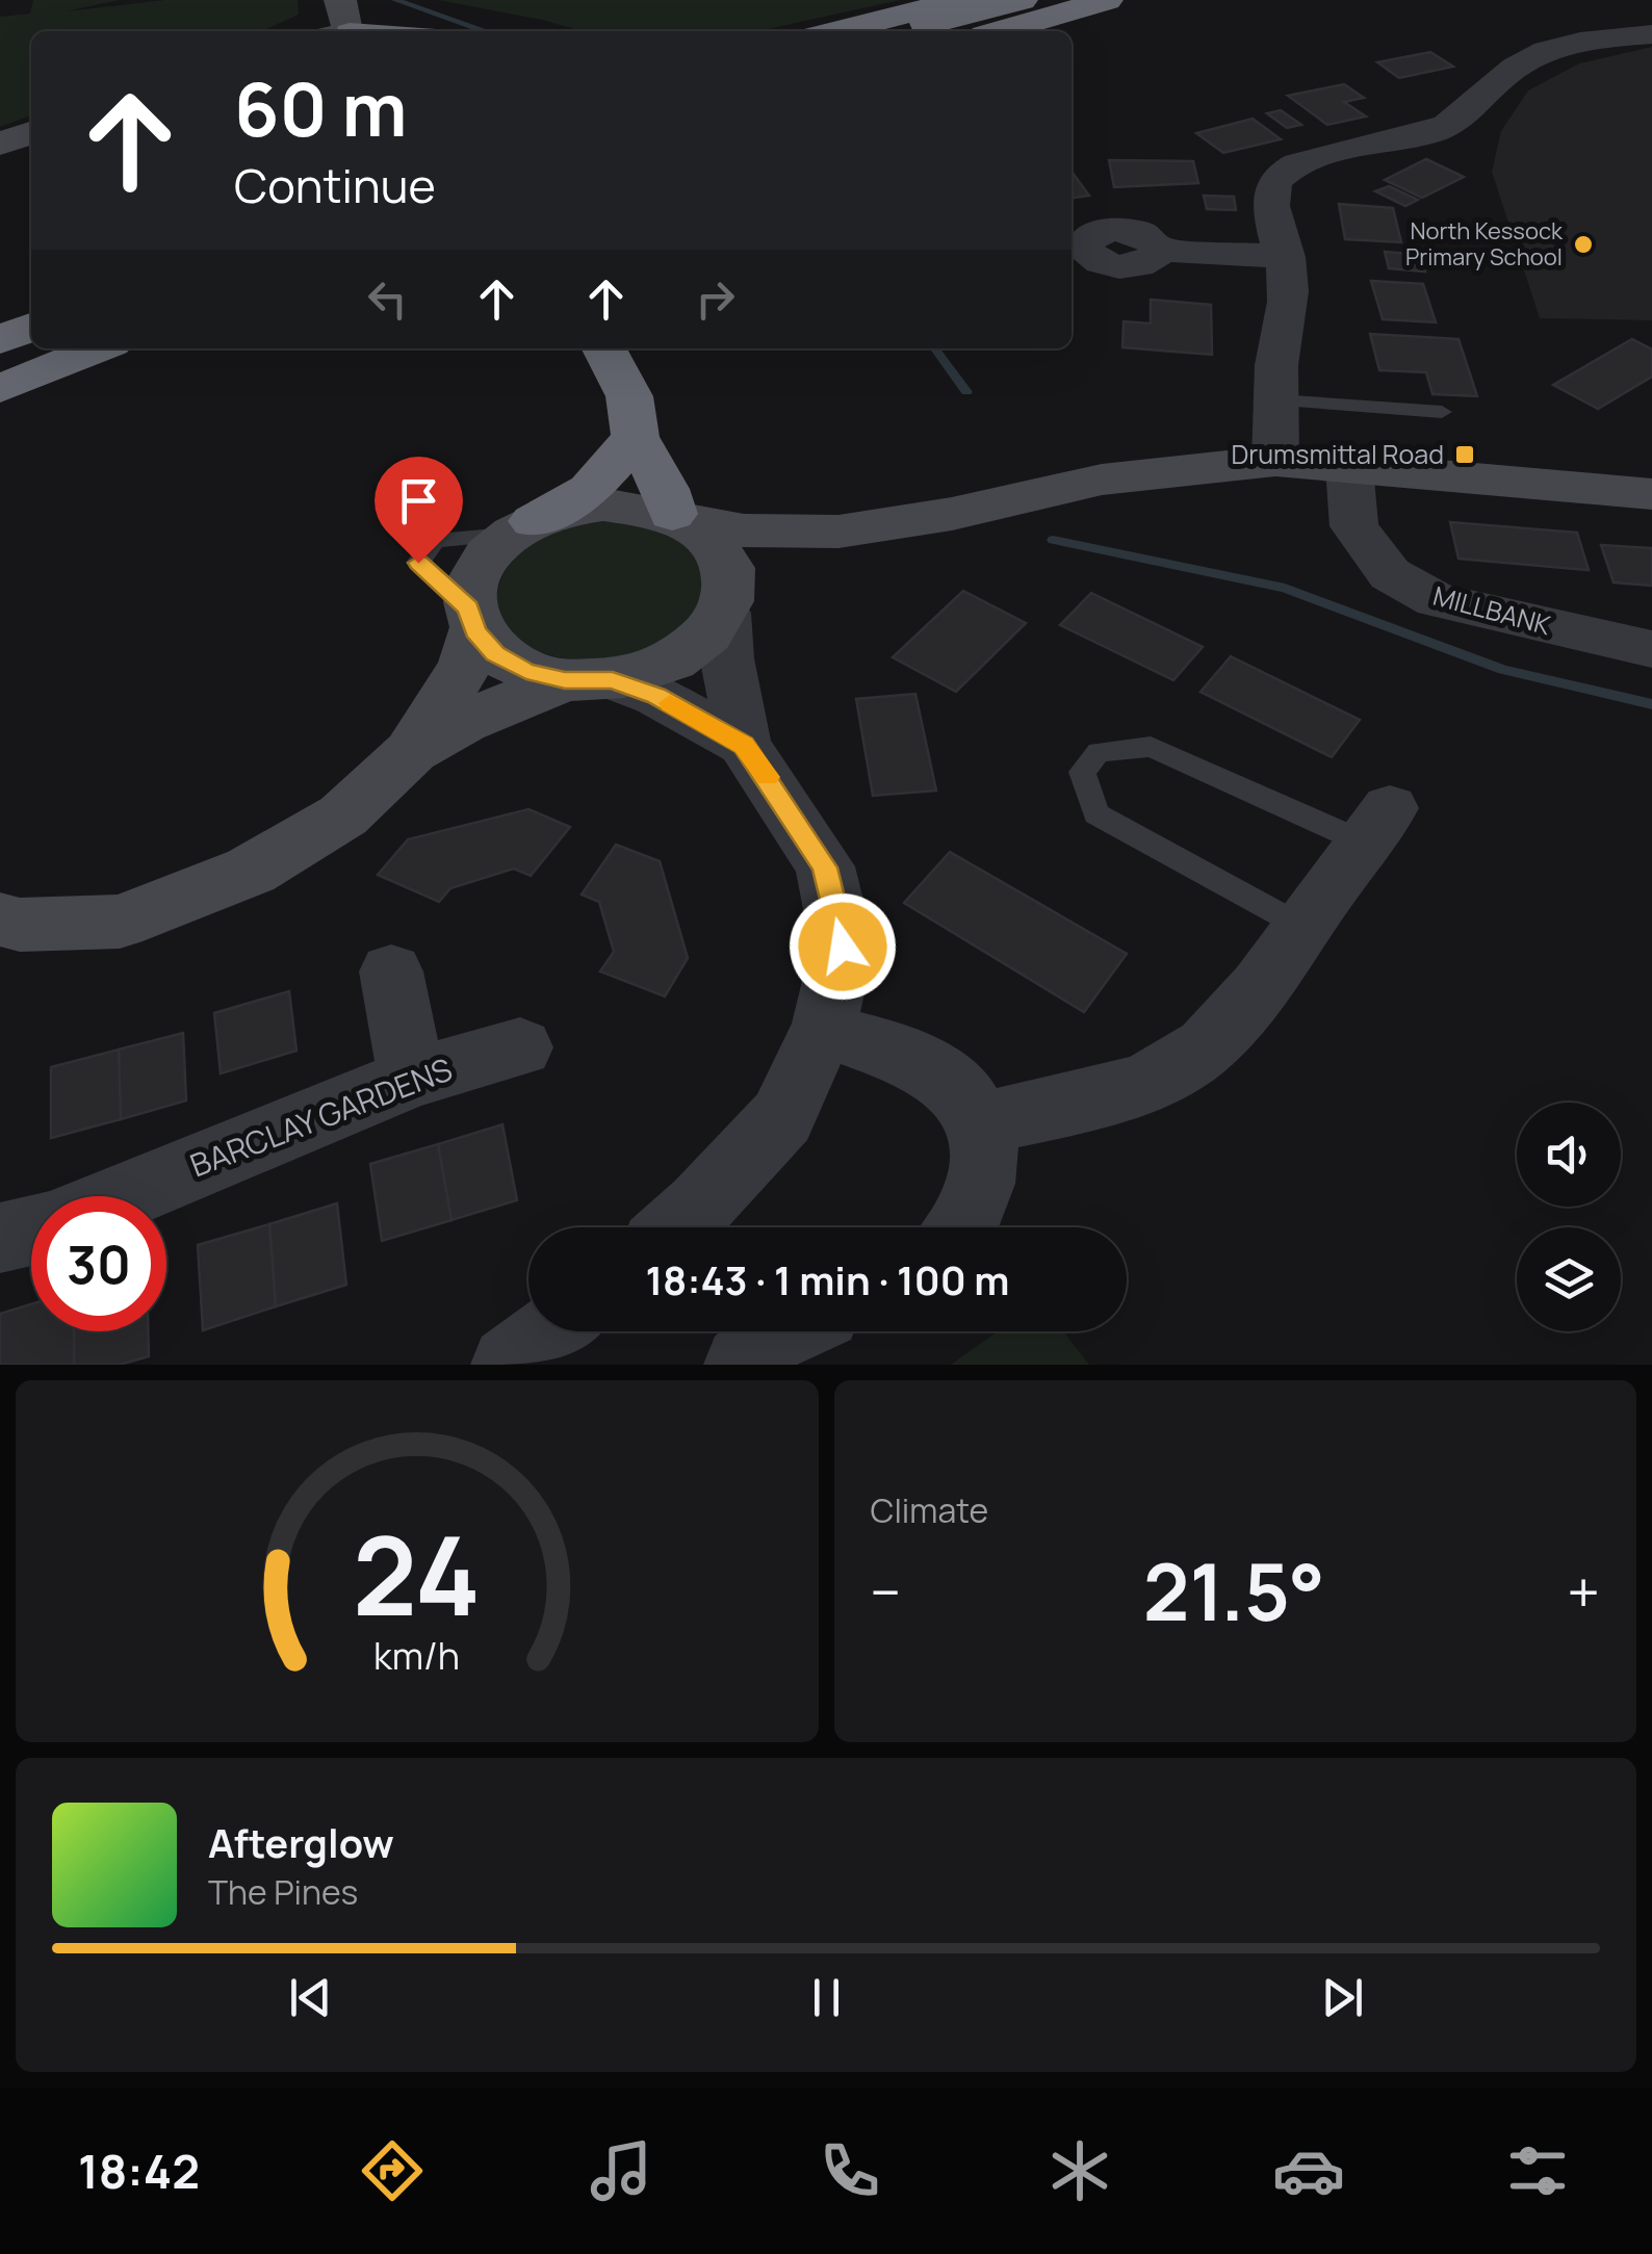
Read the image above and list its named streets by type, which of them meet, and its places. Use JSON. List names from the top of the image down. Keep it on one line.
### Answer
{"streets":{"street":["MILLBANK","BARCLAY GARDENS"]},"places":{"other":["North Kessock Primary School"],"transit":["Drumsmittal Road"]},"page":{"turn":["60 m","Continue"],"limit":"30","trip":"18:43 · 1 min · 100 m","tile":"Climate","heat":["−","21.5°","+"],"song":["Afterglow","The Pines"],"tabs":"18:42","gauge":["24","km/h"]}}
